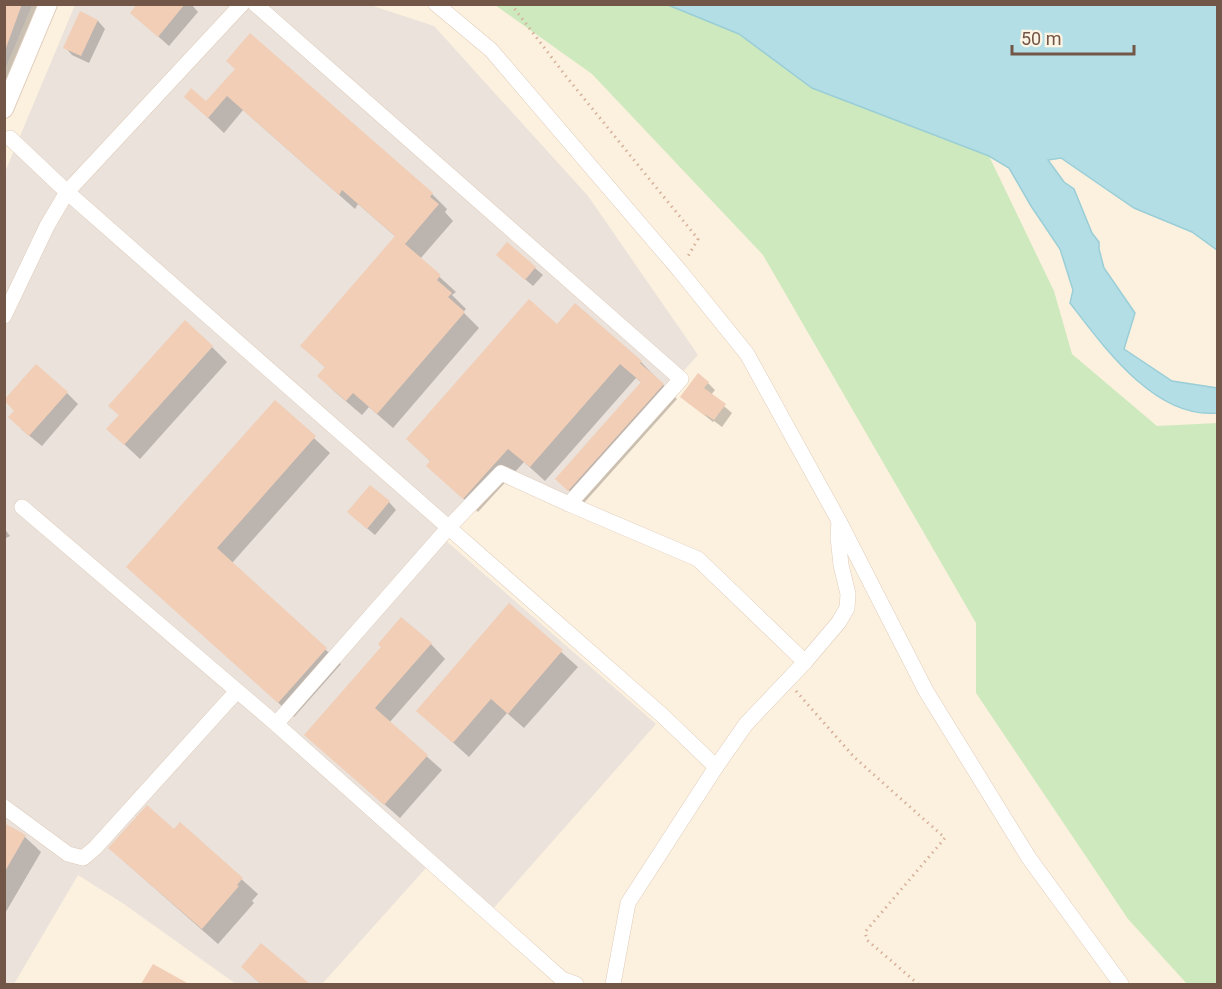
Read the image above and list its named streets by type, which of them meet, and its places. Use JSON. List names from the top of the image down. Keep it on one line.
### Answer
{"scale_bar":"50 m"}
